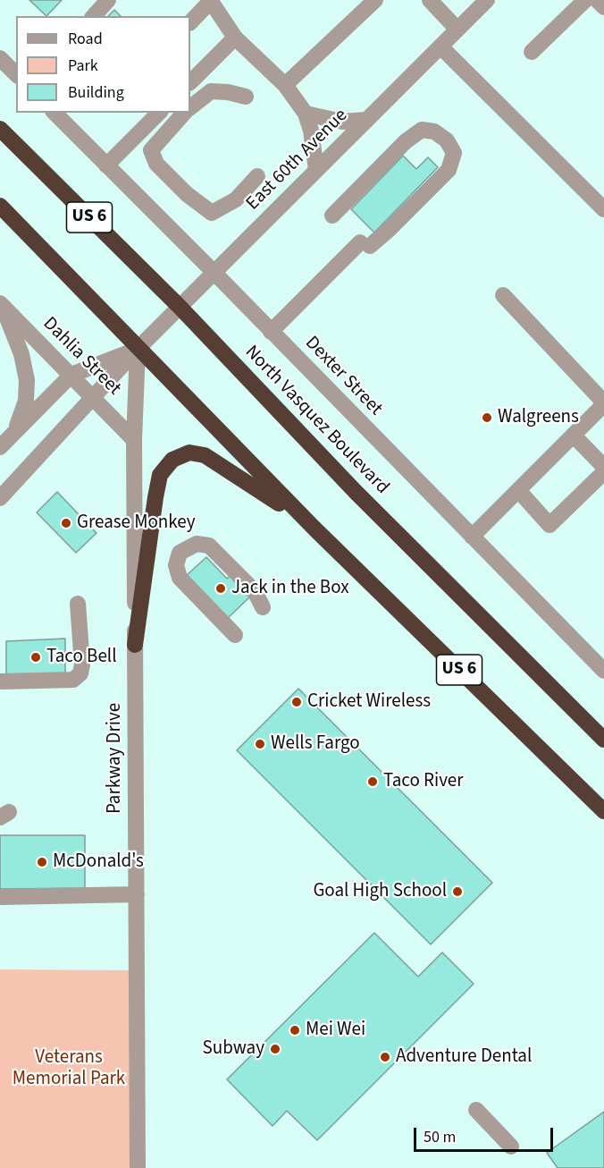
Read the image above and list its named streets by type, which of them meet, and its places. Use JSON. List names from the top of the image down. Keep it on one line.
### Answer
{"streets":{"highway":["US 6","North Vasquez Boulevard"],"street":["East 60th Avenue","Dahlia Street","Dexter Street","Parkway Drive"]},"crossings":[["East 60th Avenue","US 6"],["East 60th Avenue","Dahlia Street"],["East 60th Avenue","Dexter Street"],["East 60th Avenue","North Vasquez Boulevard"],["East 60th Avenue","Parkway Drive"],["US 6","Parkway Drive"],["Dahlia Street","Parkway Drive"]],"parks":["Veterans Memorial Park"],"places":["Walgreens","Grease Monkey","Jack in the Box","Taco Bell","Cricket Wireless","Wells Fargo","Taco River","McDonald's","Goal High School","Mei Wei","Subway","Adventure Dental"],"legend":["Road","Park","Building"],"scale_bar":"50 m"}
